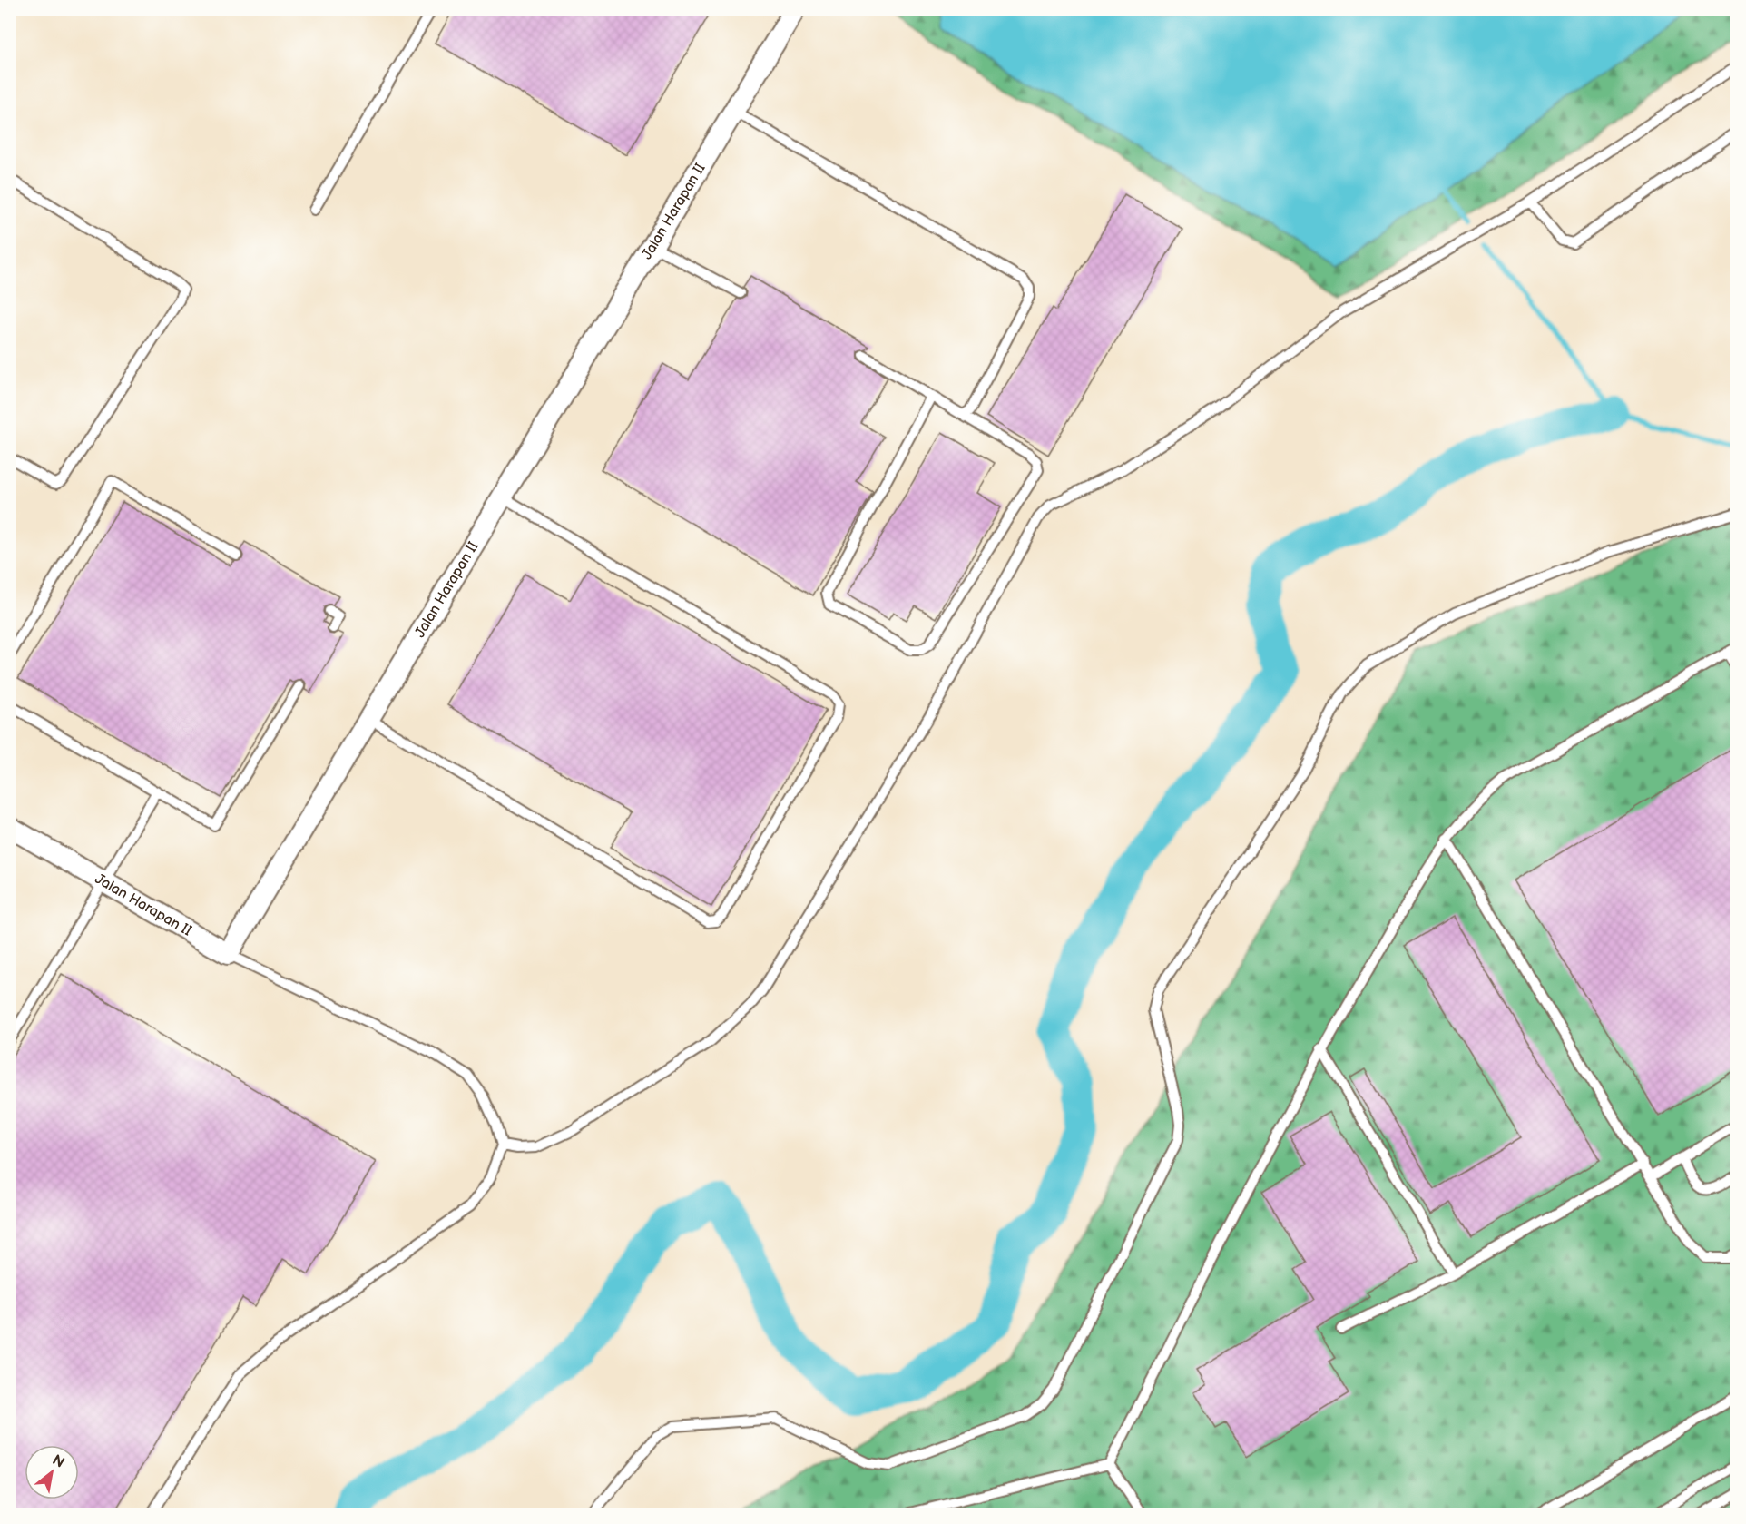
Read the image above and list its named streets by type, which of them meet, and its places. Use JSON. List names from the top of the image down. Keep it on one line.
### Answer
{"streets":{"street":["Jalan Harapan II"]},"north":"top right"}
